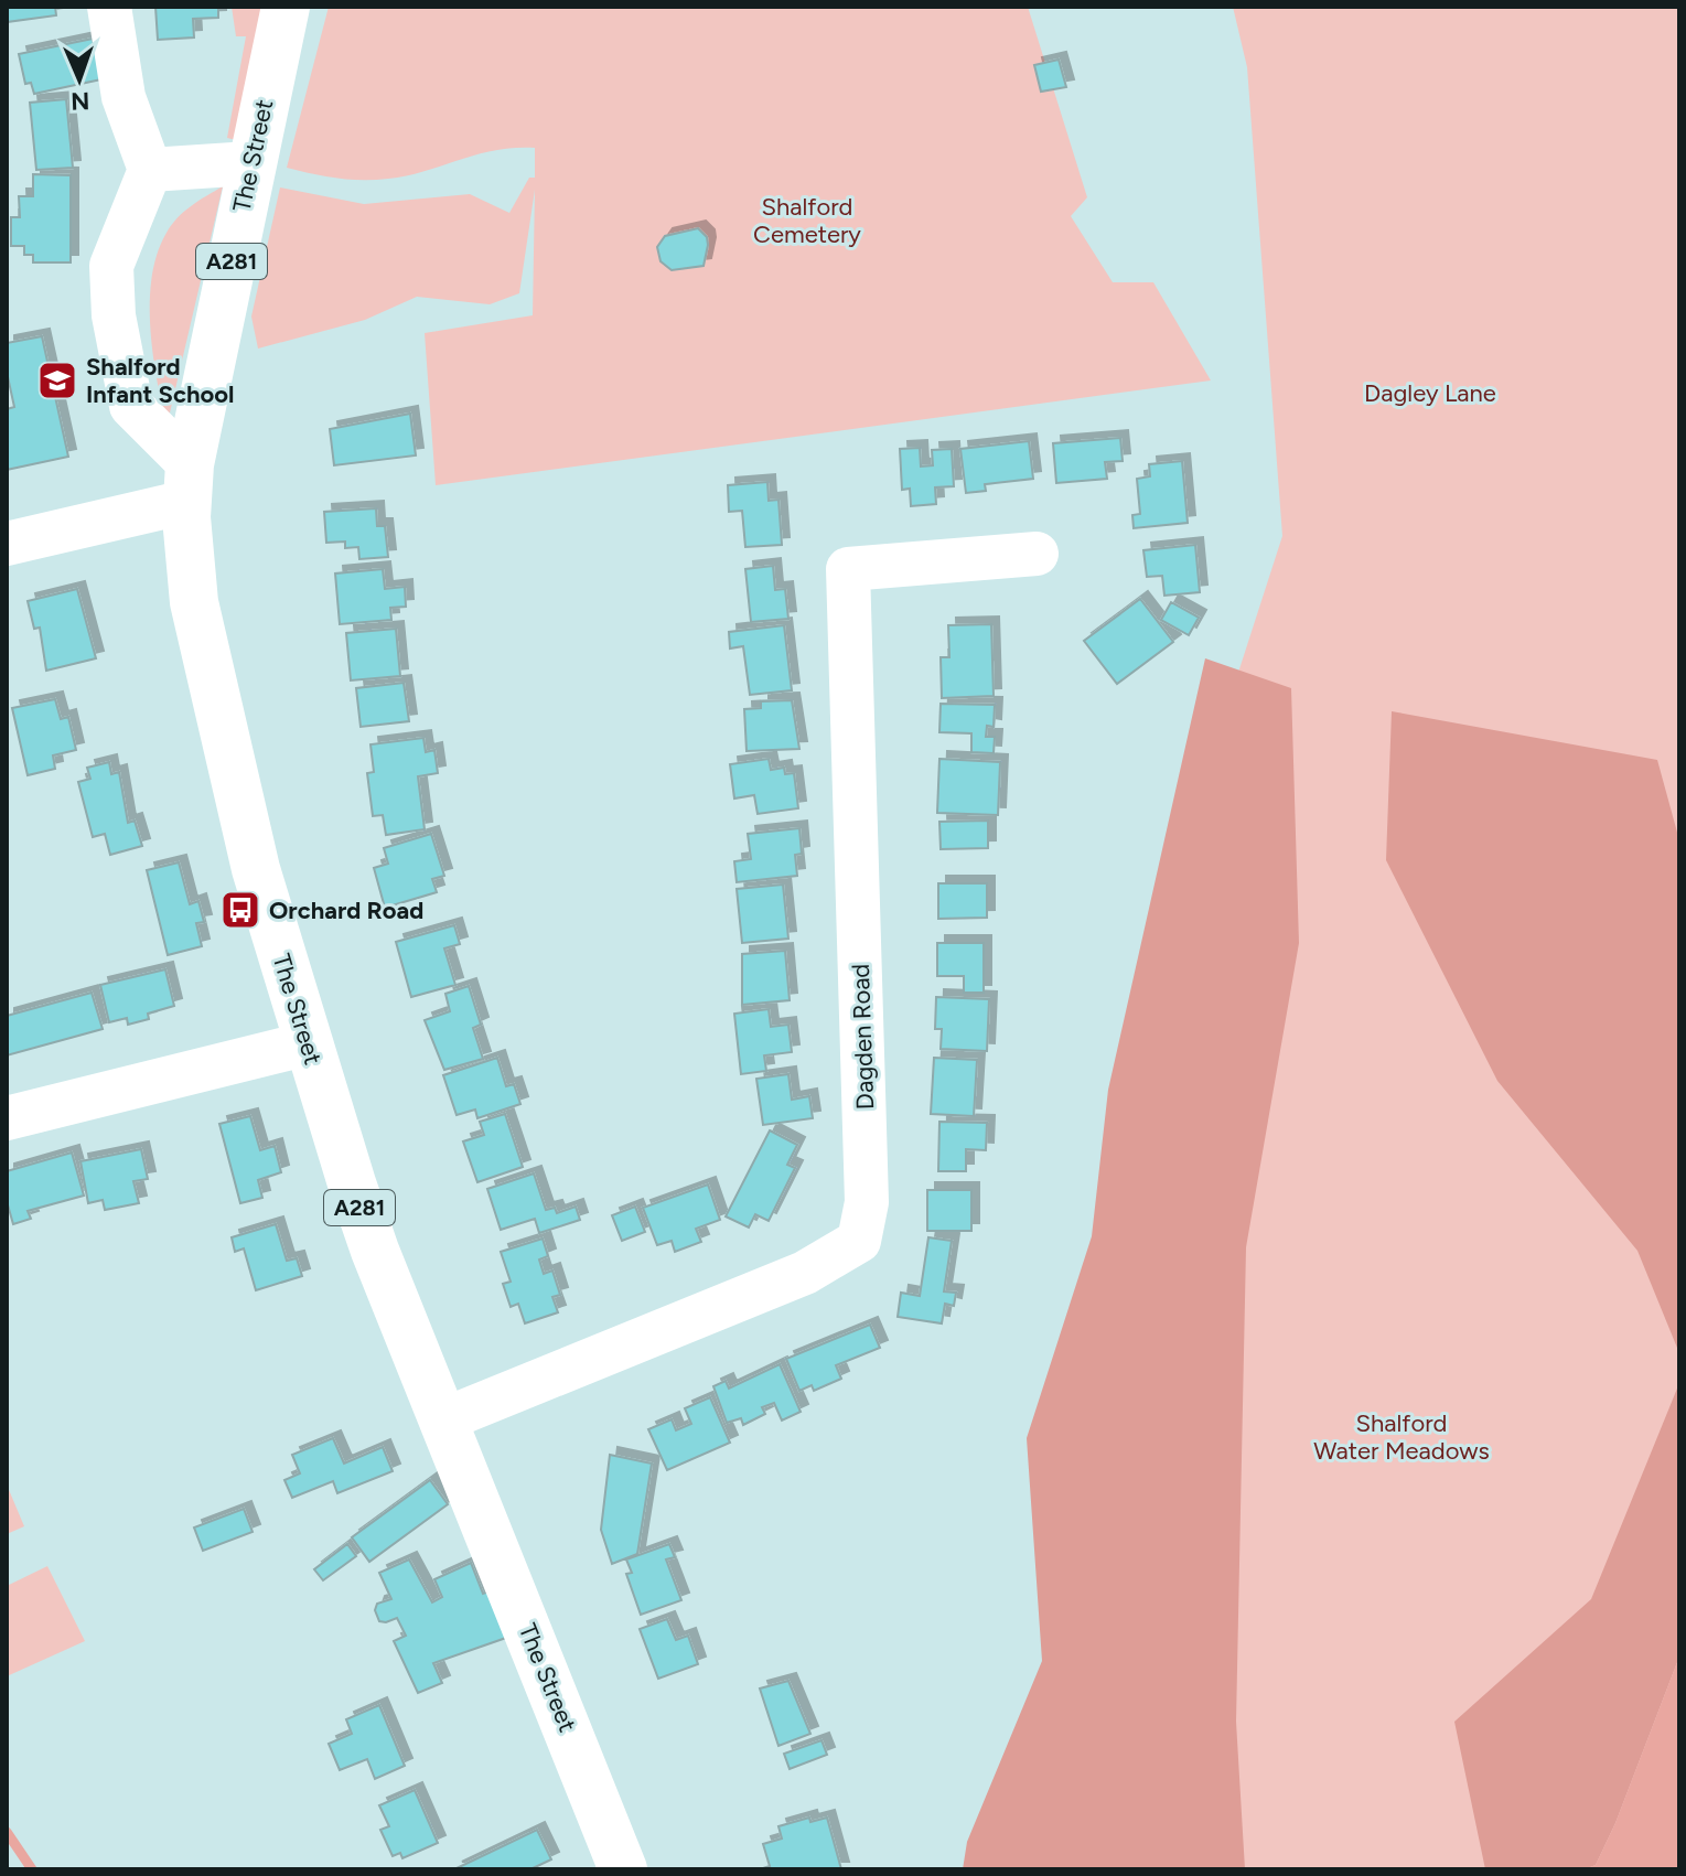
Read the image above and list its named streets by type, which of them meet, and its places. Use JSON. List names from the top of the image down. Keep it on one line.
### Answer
{"streets":{"main road":["The Street","A281"],"street":["Dagden Road"]},"crossings":[["The Street","Dagden Road"]],"parks":["Shalford Cemetery","Dagley Lane","Shalford Water Meadows"],"places":{"school or university":["Shalford Infant School"],"bus stop":["Orchard Road"]},"north":"bottom"}
